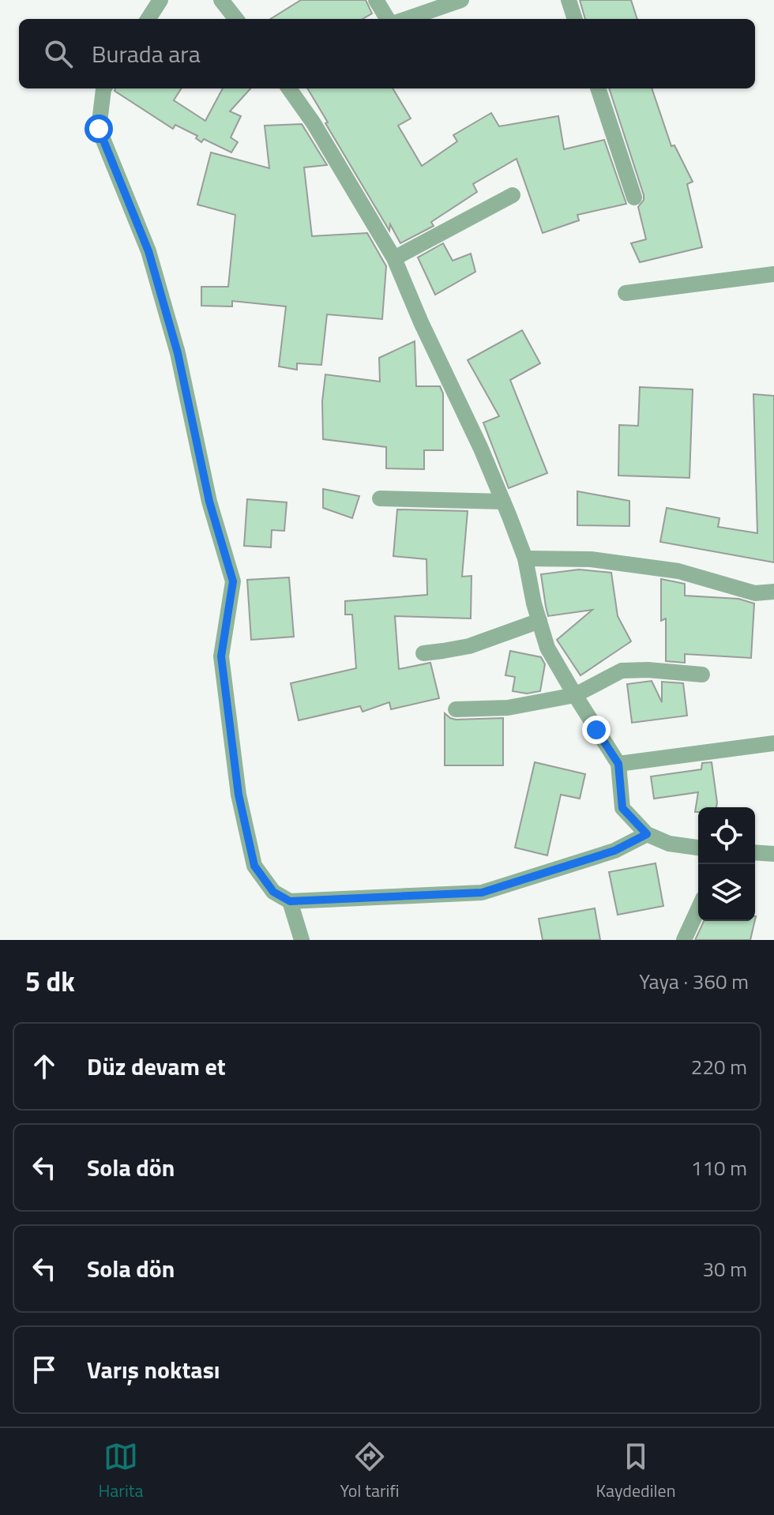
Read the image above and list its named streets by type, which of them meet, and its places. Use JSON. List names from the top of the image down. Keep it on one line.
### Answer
{"page":{"search":"Burada ara","heading":["5 dk","Yaya · 360 m"],"list":[["Düz devam et","220 m"],["Sola dön","110 m"],["Sola dön","30 m"],"Varış noktası"],"nav":["Harita","Yol tarifi","Kaydedilen"]}}
